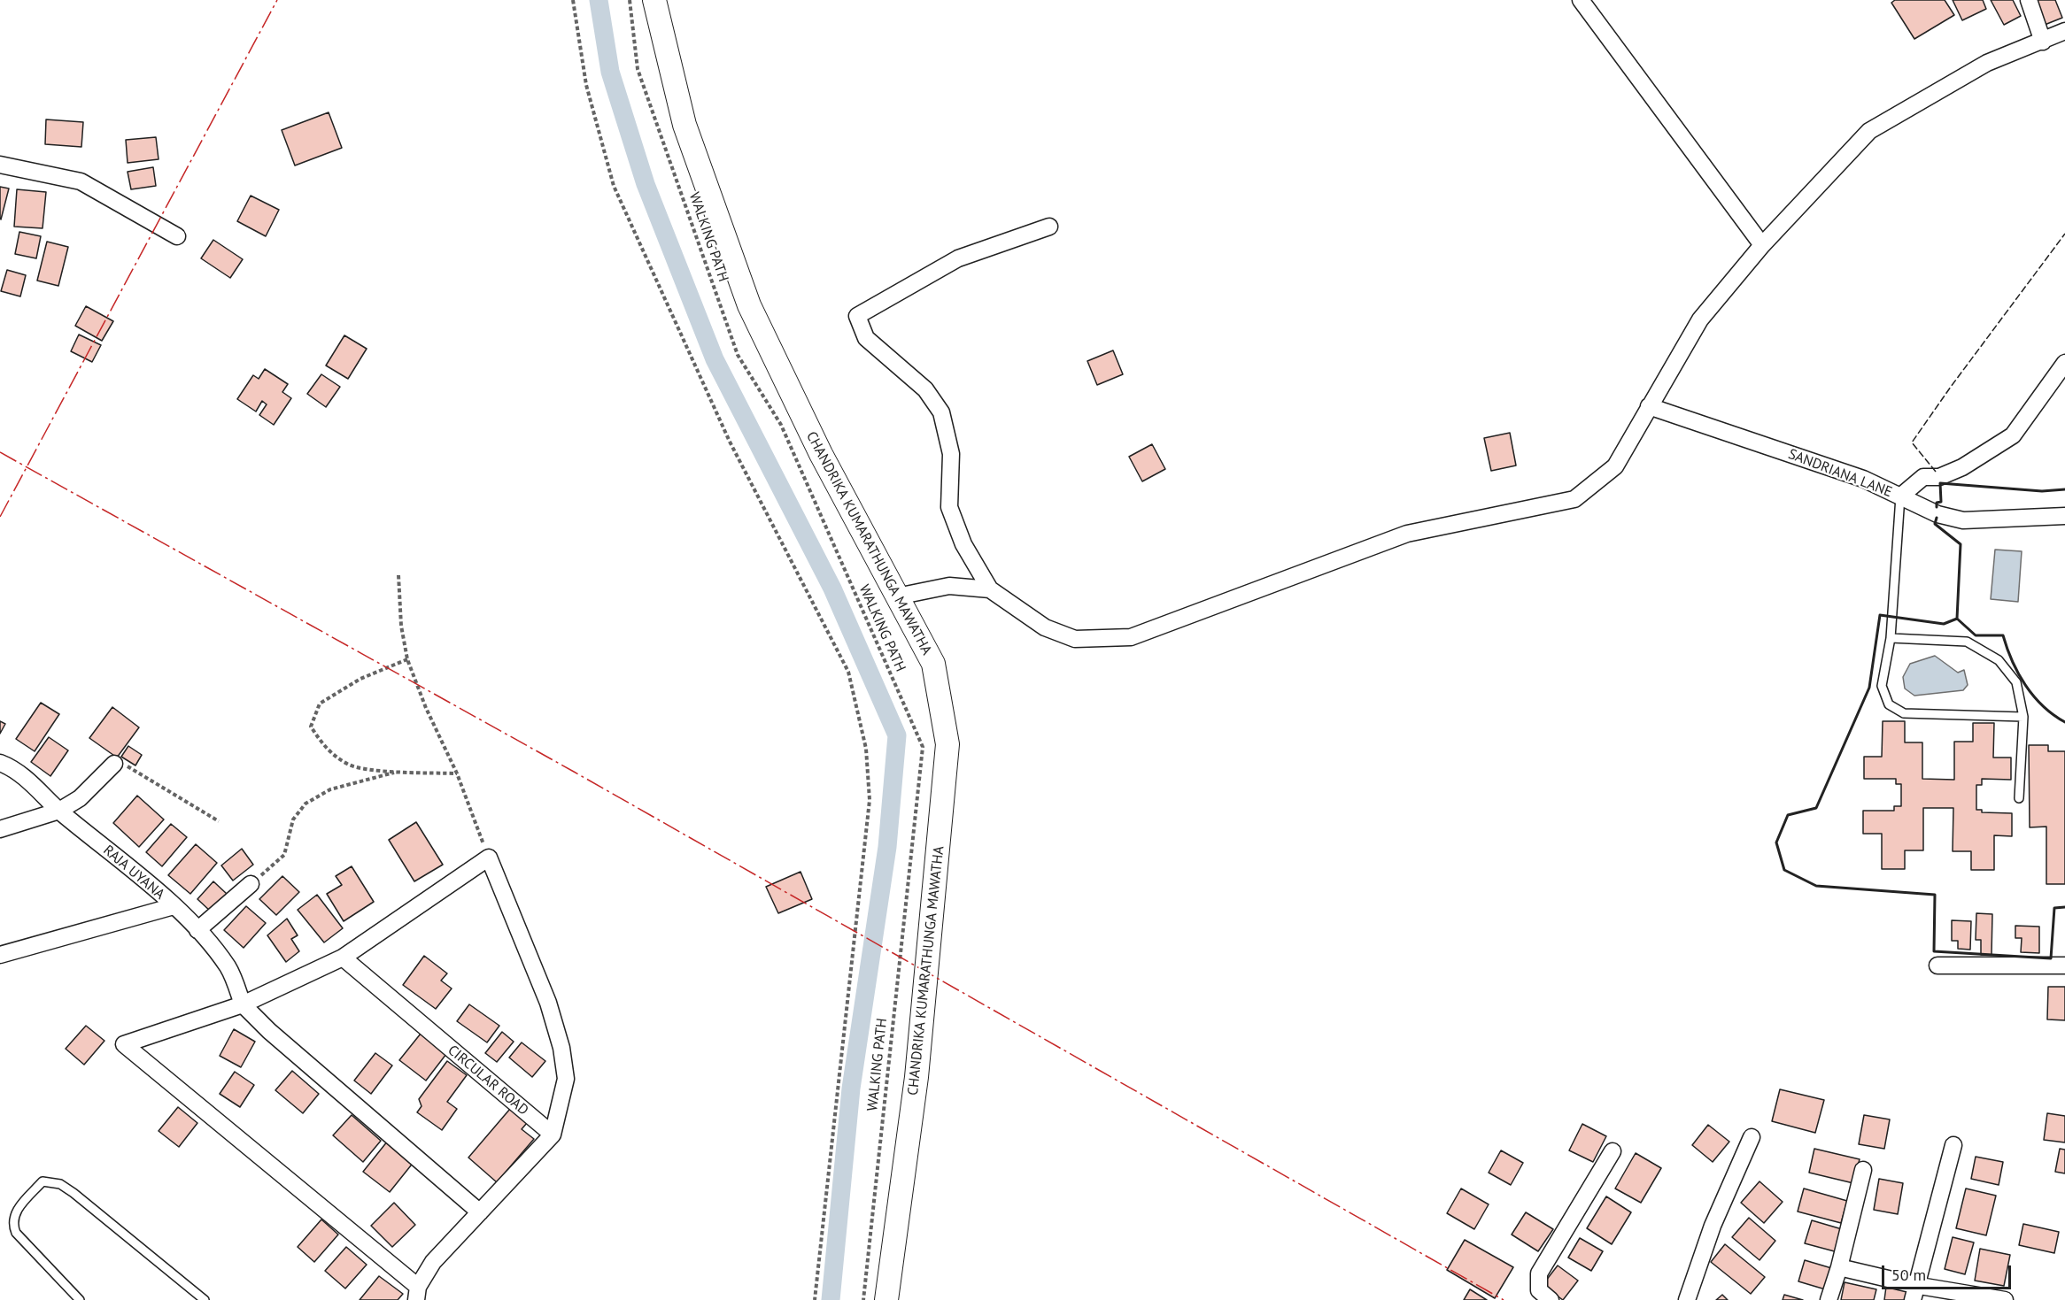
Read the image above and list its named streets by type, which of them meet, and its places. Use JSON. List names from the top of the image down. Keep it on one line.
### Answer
{"streets":{"main road":["CHANDRIKA KUMARATHUNGA MAWATHA"],"street":["SANDRIANA LANE","RAJA UYANA","CIRCULAR ROAD"],"path":["WALKING PATH"]},"scale_bar":"50 m"}
